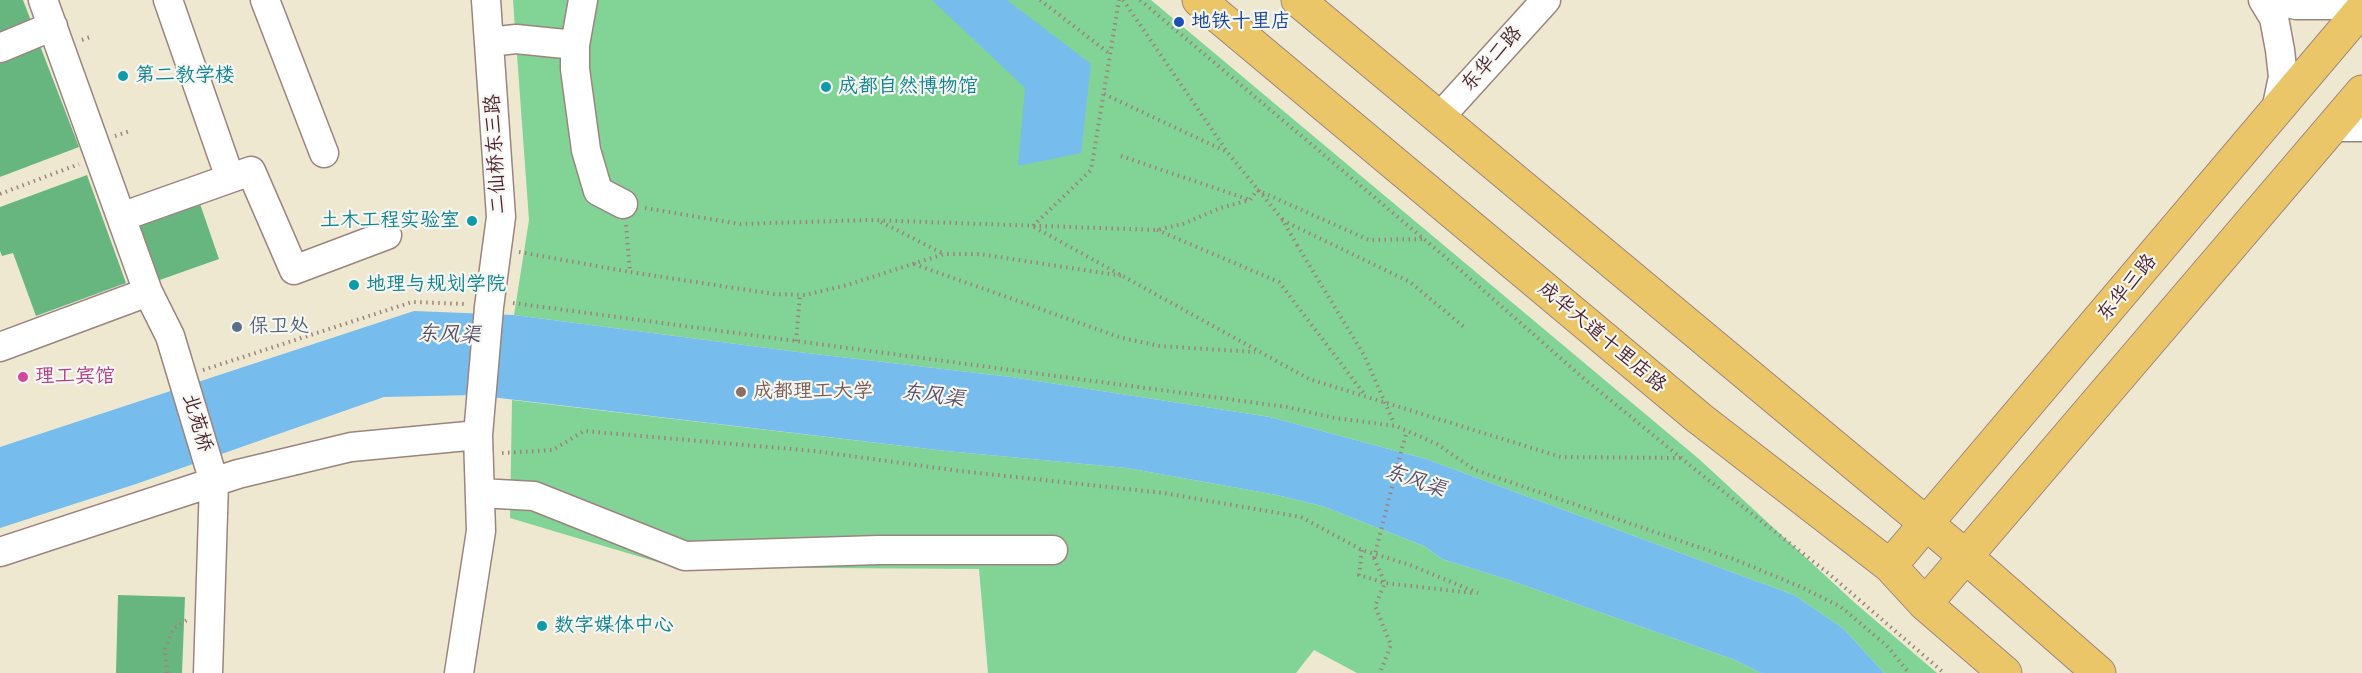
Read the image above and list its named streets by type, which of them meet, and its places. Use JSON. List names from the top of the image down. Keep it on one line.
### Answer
{"streets":{"main road":["东华三路","成华大道十里店路"],"street":["东华二路","二仙桥东三路","北苑桥"]},"crossings":[["东华三路","成华大道十里店路"]],"water":["东风渠"],"places":["地铁十里店","第二教学楼","成都自然博物馆","土木工程实验室","地理与规划学院","保卫处","理工宾馆","成都理工大学","数字媒体中心"]}
